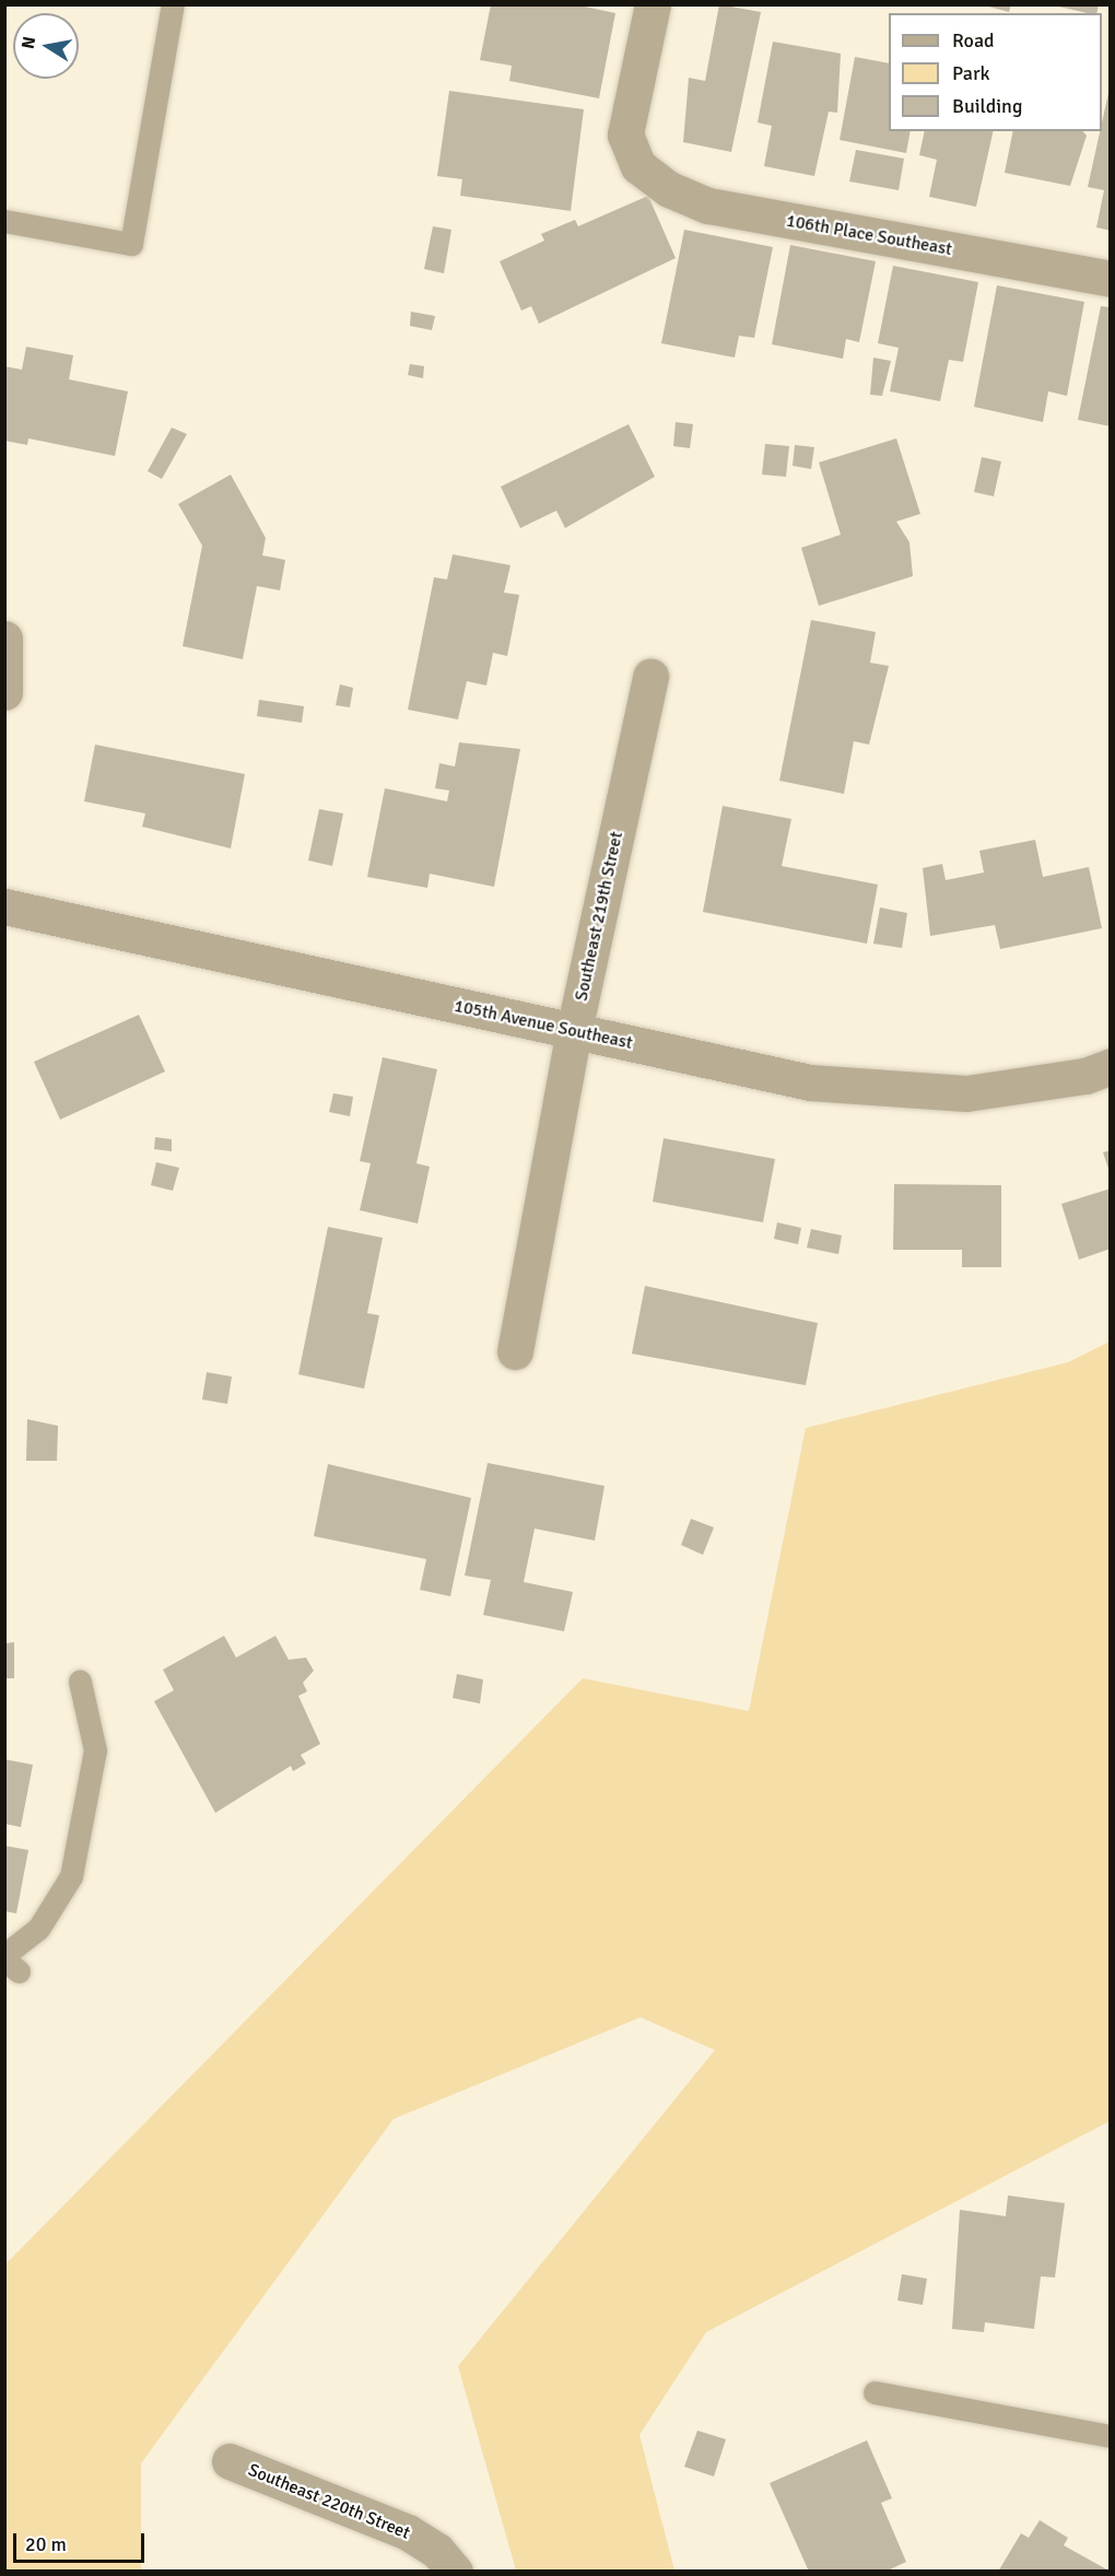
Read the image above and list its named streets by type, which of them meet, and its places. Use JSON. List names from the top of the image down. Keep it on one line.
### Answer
{"streets":{"street":["106th Place Southeast","Southeast 219th Street","105th Avenue Southeast","Southeast 220th Street"]},"crossings":[["Southeast 219th Street","105th Avenue Southeast"]],"legend":["Road","Park","Building"],"scale_bar":"20 m","north":"left"}
